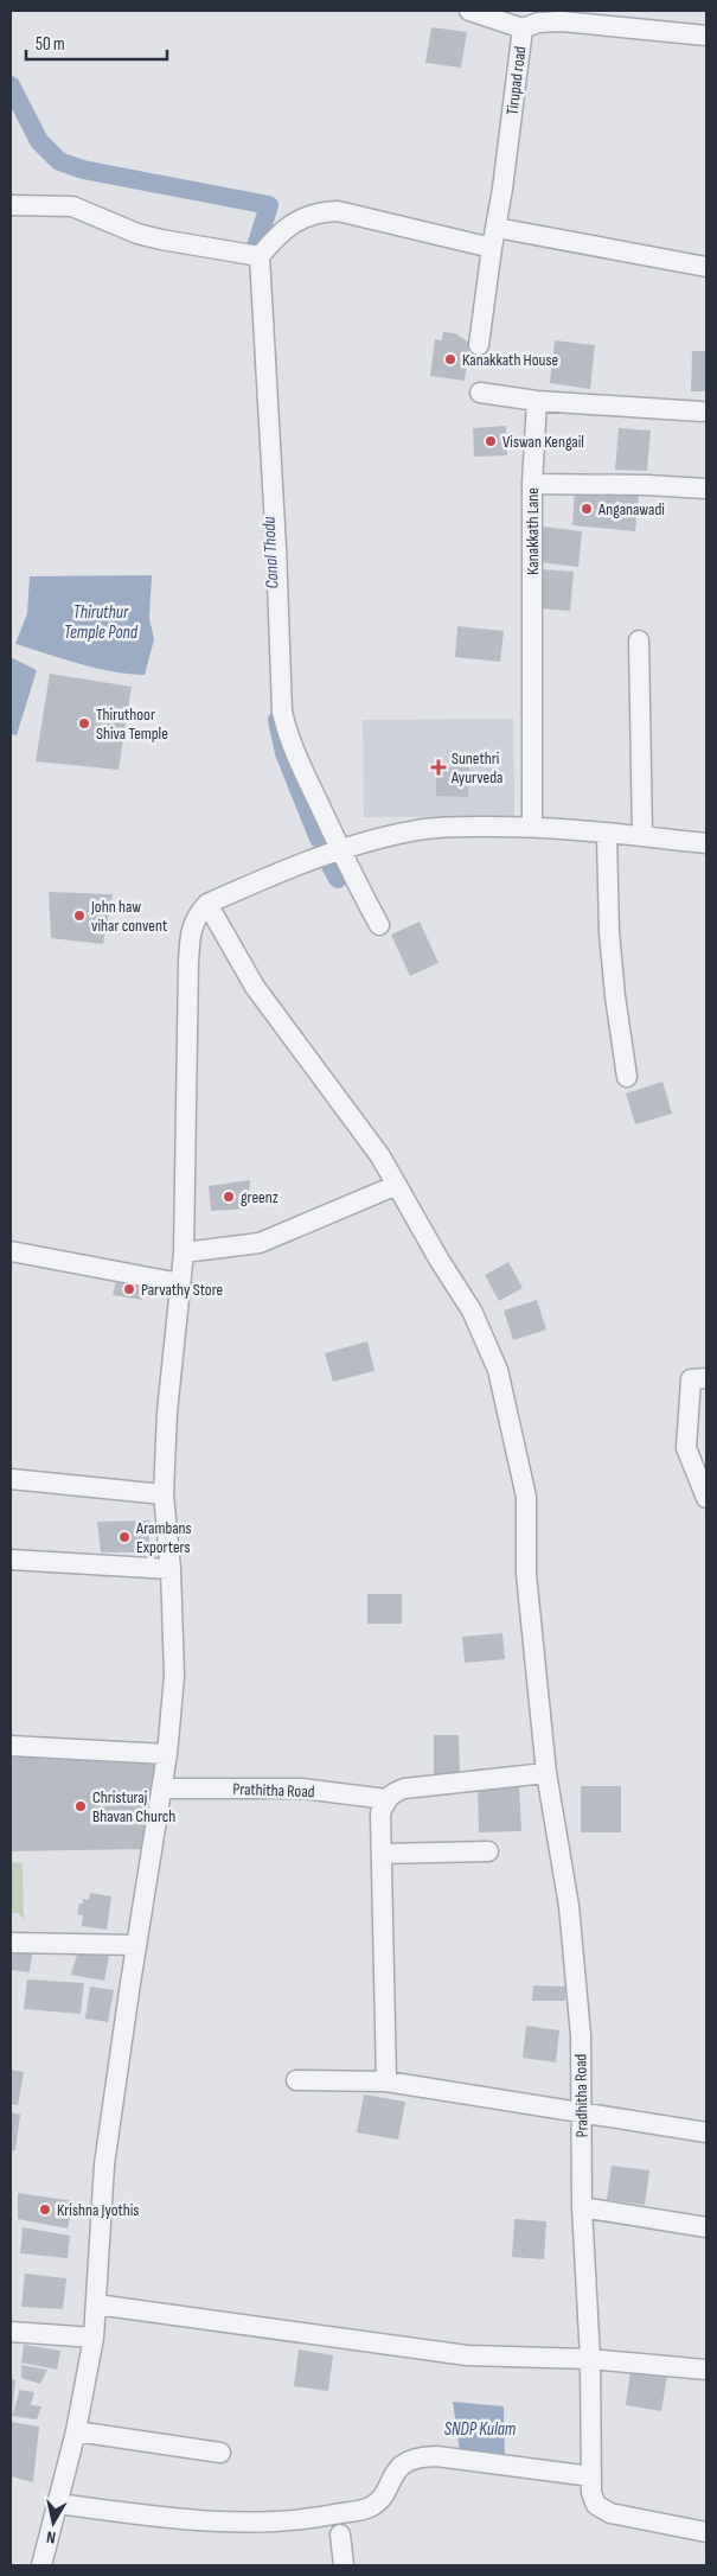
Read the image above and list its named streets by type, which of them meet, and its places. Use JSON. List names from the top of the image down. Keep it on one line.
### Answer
{"streets":{"street":["Tirupad road","Kanakkath Lane","Prathitha Road","Pradhitha Road"]},"water":["Canal Thodu","Thiruthur Temple Pond","SNDP Kulam"],"places":{"other":["Kanakkath House","Viswan Kengail","Anganawadi","Thiruthoor Shiva Temple","John haw vihar convent","greenz","Parvathy Store","Arambans Exporters","Christuraj Bhavan Church","Krishna Jyothis"],"health":["Sunethri Ayurveda"]},"scale_bar":"50 m","north":"bottom"}
